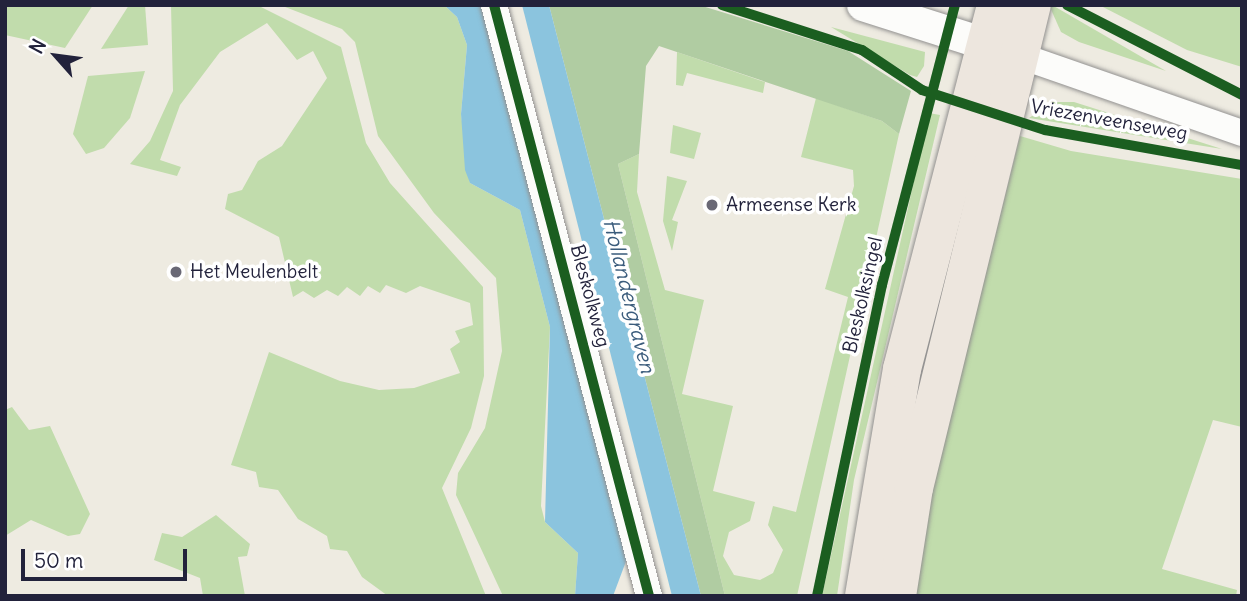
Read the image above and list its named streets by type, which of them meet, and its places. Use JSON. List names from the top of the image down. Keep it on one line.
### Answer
{"streets":{"street":["Vriezenveenseweg","Bleskolkweg"],"cycle path":["Bleskolksingel"]},"water":["Hollandergraven"],"places":["Armeense Kerk","Het Meulenbelt"],"scale_bar":"50 m","north":"top left"}
